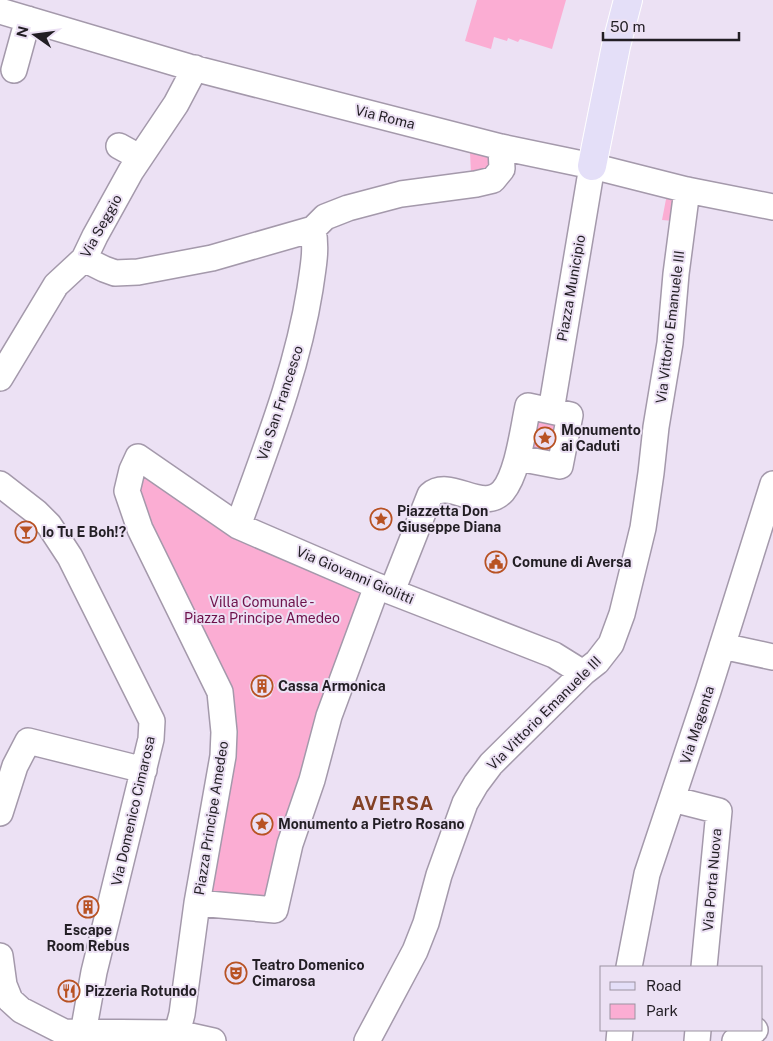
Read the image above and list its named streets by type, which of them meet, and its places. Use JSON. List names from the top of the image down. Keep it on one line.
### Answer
{"streets":{"street":["Via Roma","Via Seggio","Piazza Municipio","Via Vittorio Emanuele III","Via San Francesco","Via Giovanni Giolitti","Via Magenta","Via Domenico Cimarosa","Piazza Principe Amedeo","Via Porta Nuova"]},"crossings":[["Via Roma","Via Seggio"],["Via Roma","Piazza Municipio"],["Via Roma","Via Vittorio Emanuele III"],["Via Vittorio Emanuele III","Via Giovanni Giolitti"],["Via San Francesco","Via Giovanni Giolitti"],["Via Giovanni Giolitti","Piazza Principe Amedeo"],["Via Magenta","Via Porta Nuova"]],"districts":["AVERSA"],"parks":["Villa Comunale - Piazza Principe Amedeo"],"places":{"place":["Monumento ai Caduti","Piazzetta Don Giuseppe Diana","Monumento a Pietro Rosano"],"bar":["Io Tu E Boh!?"],"public building":["Comune di Aversa"],"building":["Cassa Armonica","Escape Room Rebus"],"theatre":["Teatro Domenico Cimarosa"],"restaurant":["Pizzeria Rotundo"]},"legend":["Road","Park"],"scale_bar":"50 m","north":"left"}
